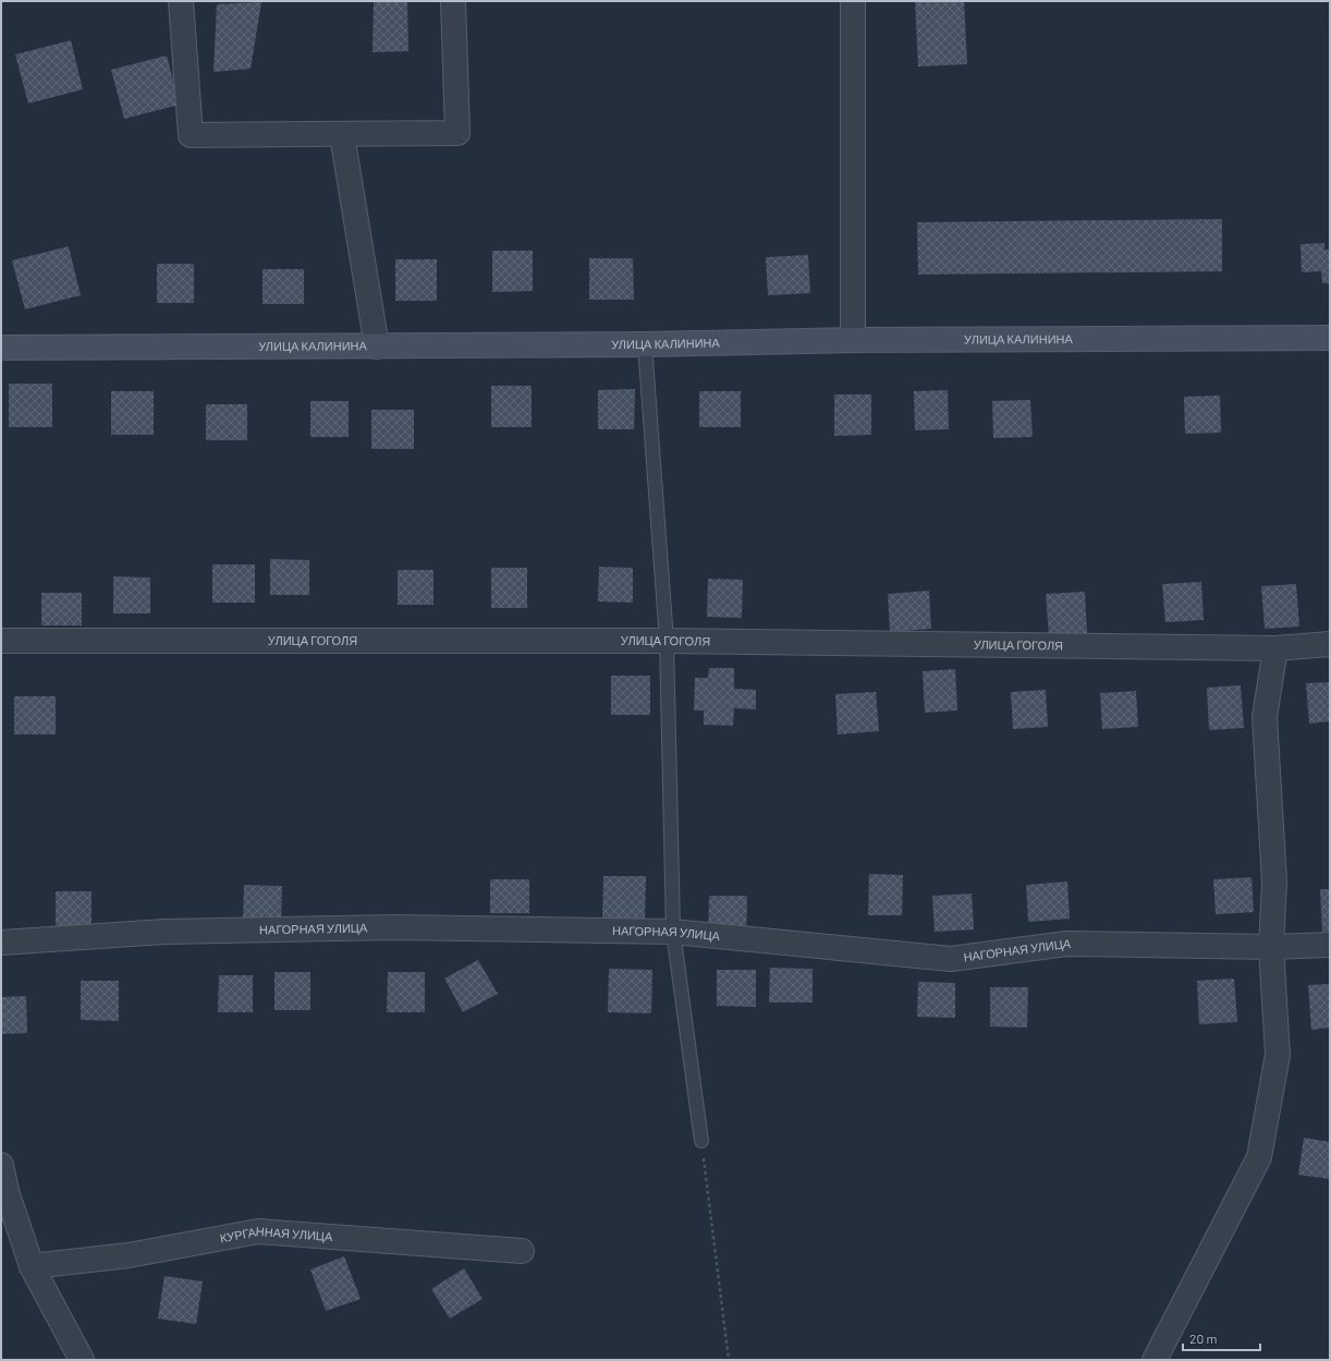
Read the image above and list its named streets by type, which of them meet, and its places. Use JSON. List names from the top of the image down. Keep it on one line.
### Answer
{"streets":{"street":["УЛИЦА КАЛИНИНА","УЛИЦА ГОГОЛЯ","НАГОРНАЯ УЛИЦА","КУРГАННАЯ УЛИЦА"]},"scale_bar":"20 m"}
